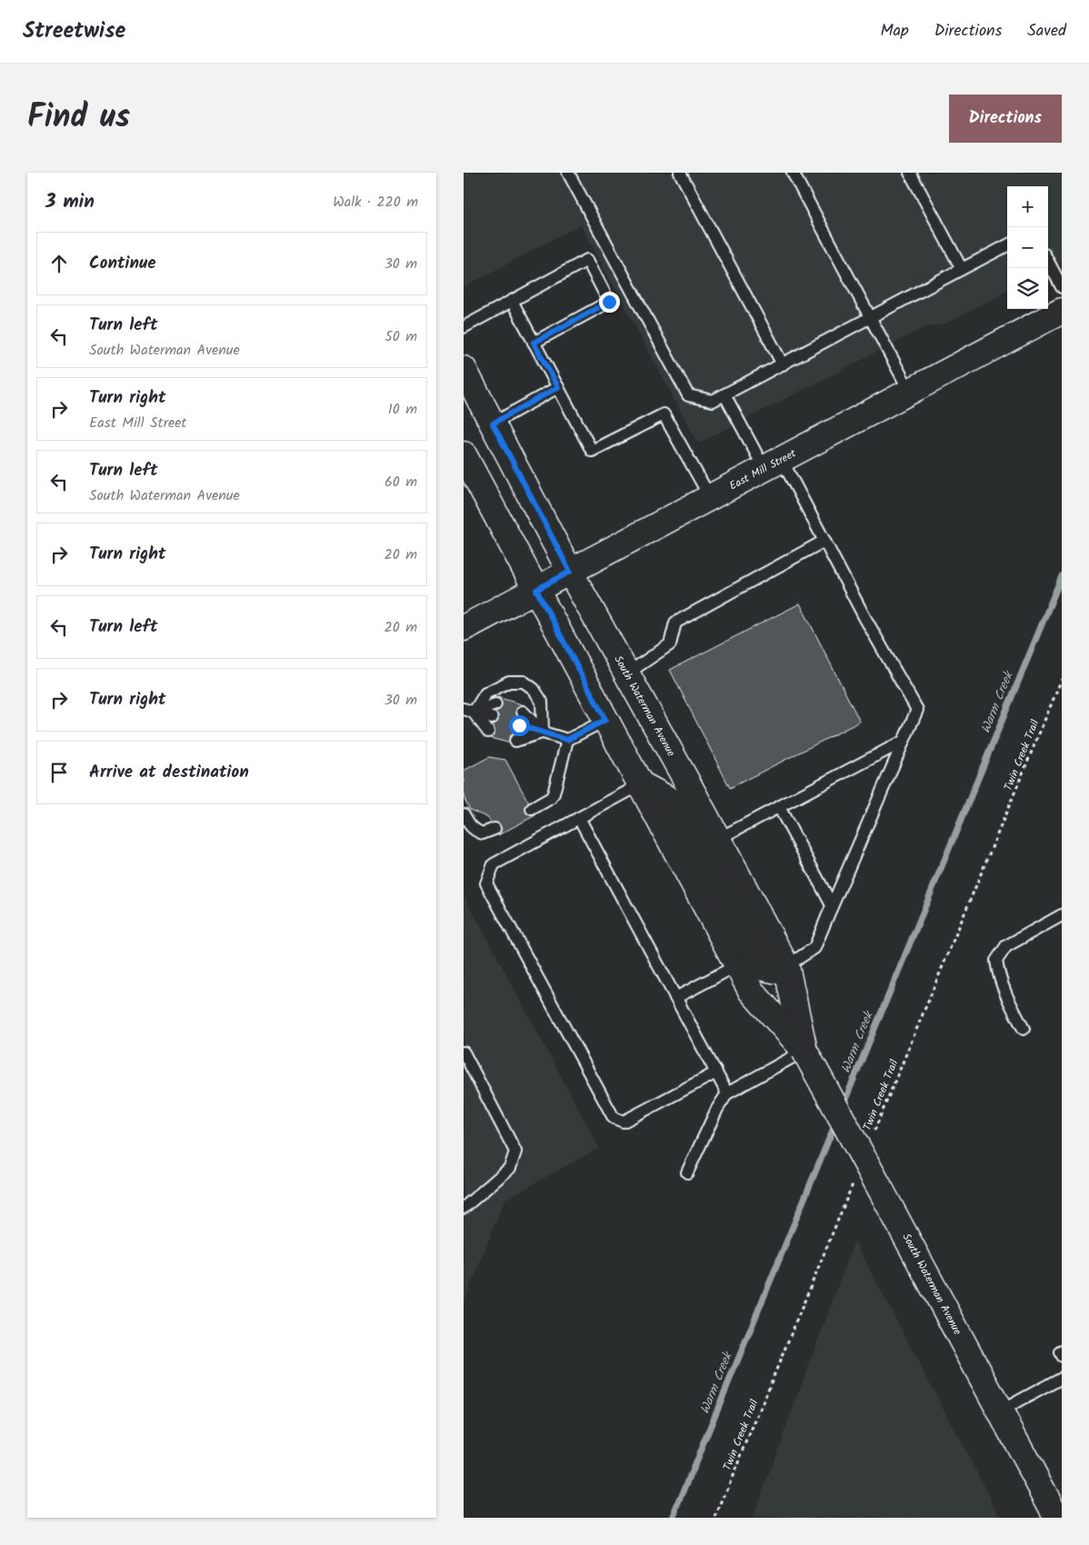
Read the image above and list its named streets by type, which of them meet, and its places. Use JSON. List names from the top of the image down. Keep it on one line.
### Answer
{"streets":{"main road":["East Mill Street","South Waterman Avenue"],"path":["Twin Creek Trail"]},"crossings":[["East Mill Street","South Waterman Avenue"]],"water":["Warm Creek"],"page":{"header":"Streetwise","nav":["Map","Directions","Saved"],"title":"Find us","buttons":"Directions","heading":["3 min","Walk · 220 m"],"map_buttons":["+","−"],"list":[["Continue","30 m"],["Turn left","South Waterman Avenue","50 m"],["Turn right","East Mill Street","10 m"],["Turn left","South Waterman Avenue","60 m"],["Turn right","20 m"],["Turn left","20 m"],["Turn right","30 m"],"Arrive at destination"]}}
